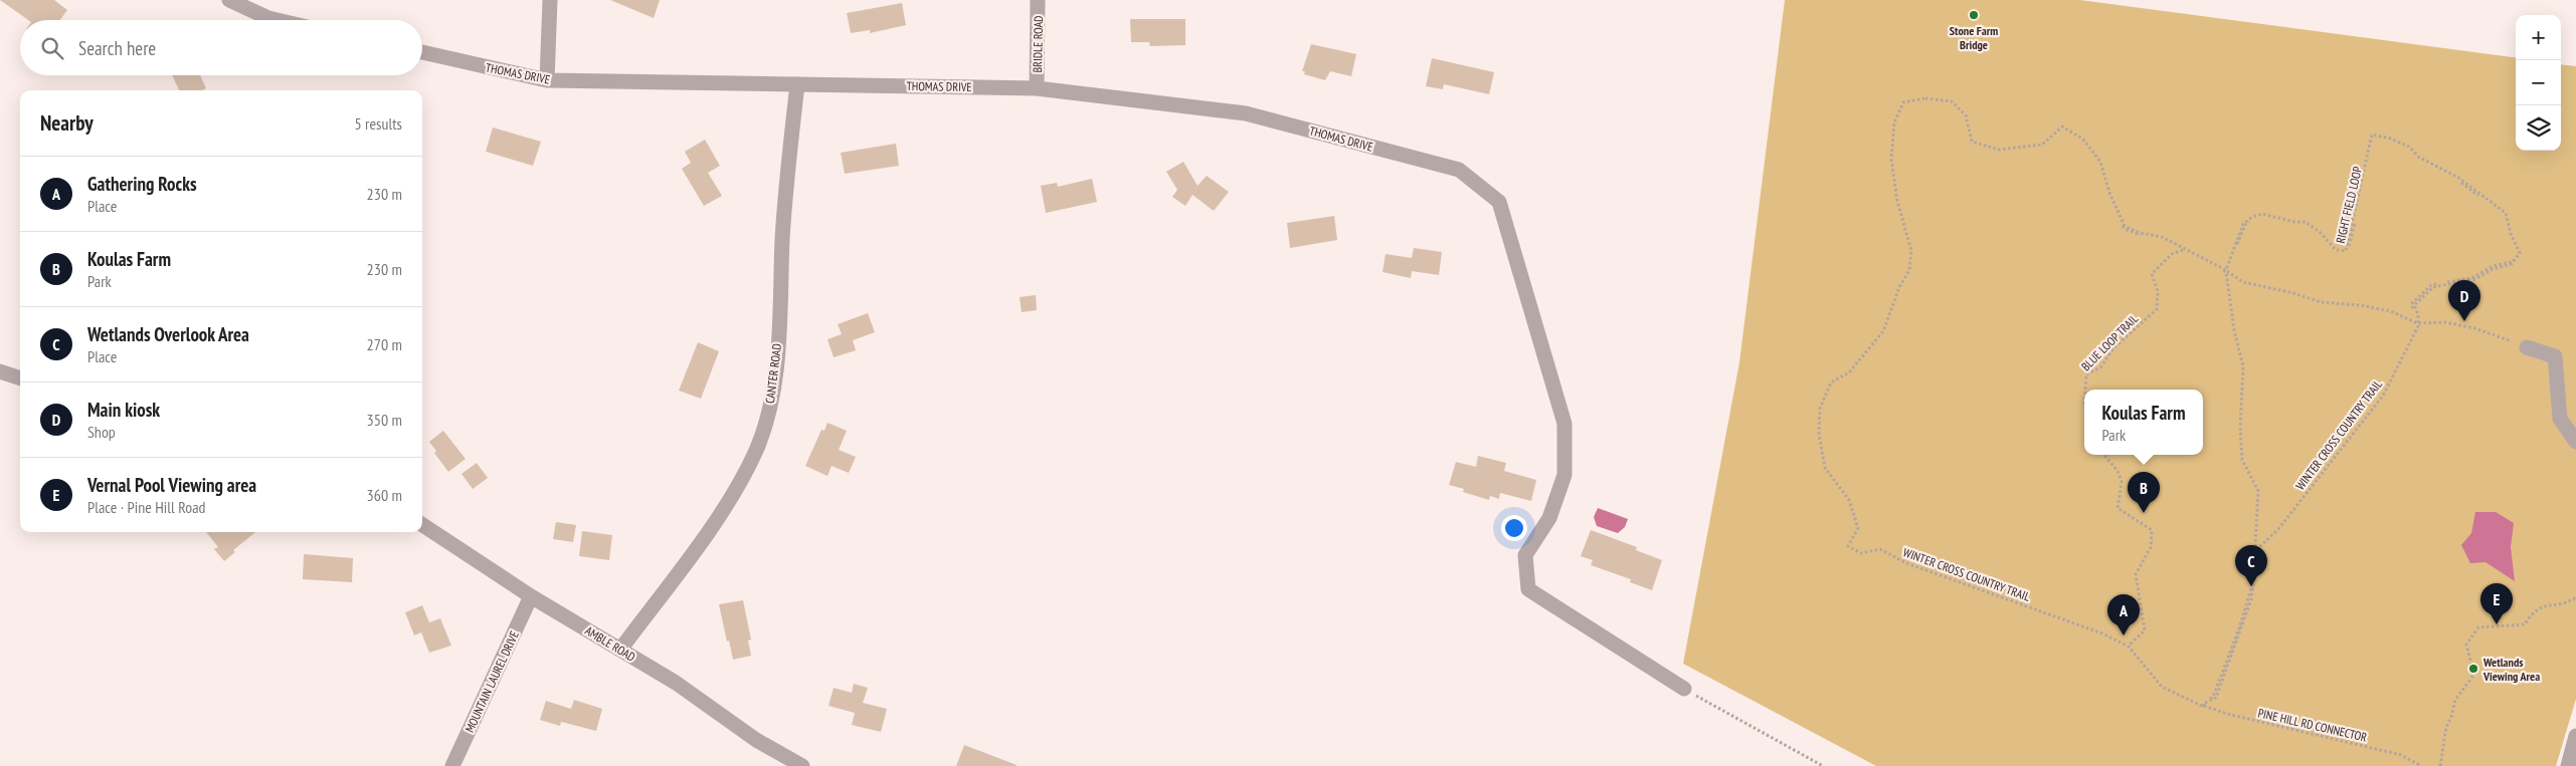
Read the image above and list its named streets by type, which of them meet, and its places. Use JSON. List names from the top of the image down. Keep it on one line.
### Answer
{"streets":{"street":["BRIDLE ROAD","THOMAS DRIVE","CANTER ROAD","AMBLE ROAD","MOUNTAIN LAUREL DRIVE"],"path":["RIGHT FIELD LOOP","BLUE LOOP TRAIL","WINTER CROSS COUNTRY TRAIL","PINE HILL RD CONNECTOR"]},"crossings":[["BRIDLE ROAD","THOMAS DRIVE"],["THOMAS DRIVE","CANTER ROAD"],["CANTER ROAD","AMBLE ROAD"],["WINTER CROSS COUNTRY TRAIL","PINE HILL RD CONNECTOR"],["AMBLE ROAD","MOUNTAIN LAUREL DRIVE"]],"places":["Stone Farm Bridge","Wetlands Viewing Area"],"page":{"map_buttons":["+","−"],"search":"Search here","heading":["Nearby","5 results"],"list":[{"mark":"A","name":"Gathering Rocks","note":"Place","value":"230 m"},{"mark":"B","name":"Koulas Farm","note":"Park","value":"230 m"},{"mark":"C","name":"Wetlands Overlook Area","note":"Place","value":"270 m"},{"mark":"D","name":"Main kiosk","note":"Shop","value":"350 m"},{"mark":"E","name":"Vernal Pool Viewing area","note":"Place · Pine Hill Road","value":"360 m"}],"pins":["D","B","C","E","A"],"popup":["Koulas Farm","Park"]}}
